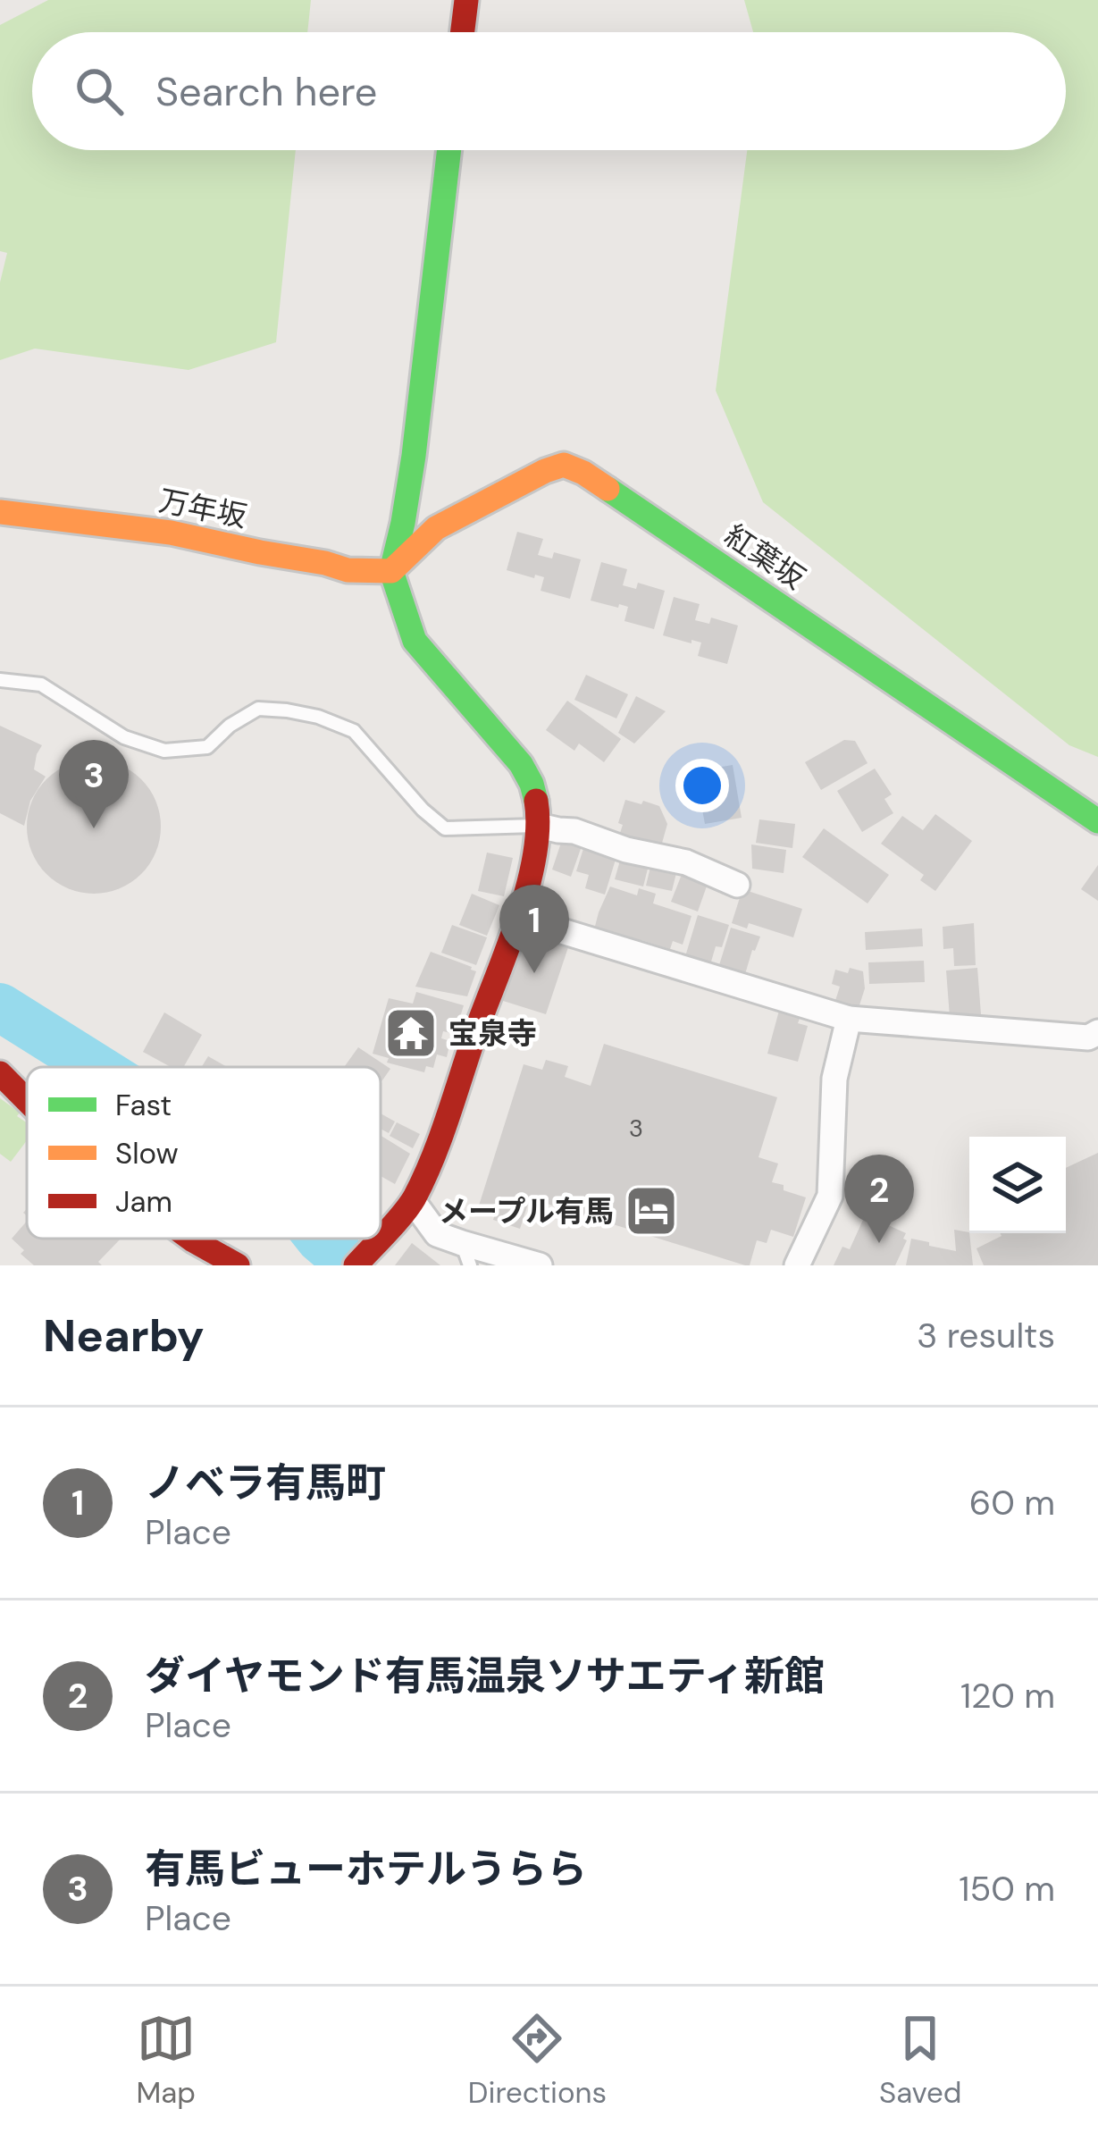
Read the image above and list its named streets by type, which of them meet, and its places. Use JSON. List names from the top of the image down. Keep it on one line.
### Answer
{"streets":{"street":["万年坂","紅葉坂"]},"crossings":[["万年坂","紅葉坂"]],"places":{"temple":["宝泉寺"],"hotel":["メープル有馬"]},"house_numbers":["3"],"legend":["Fast","Slow","Jam"],"page":{"search":"Search here","pins":["3","1","2"],"heading":["Nearby","3 results"],"list":[{"mark":"1","name":"ノベラ有馬町","note":"Place","value":"60 m"},{"mark":"2","name":"ダイヤモンド有馬温泉ソサエティ新館","note":"Place","value":"120 m"},{"mark":"3","name":"有馬ビューホテルうらら","note":"Place","value":"150 m"}],"nav":["Map","Directions","Saved"]}}
